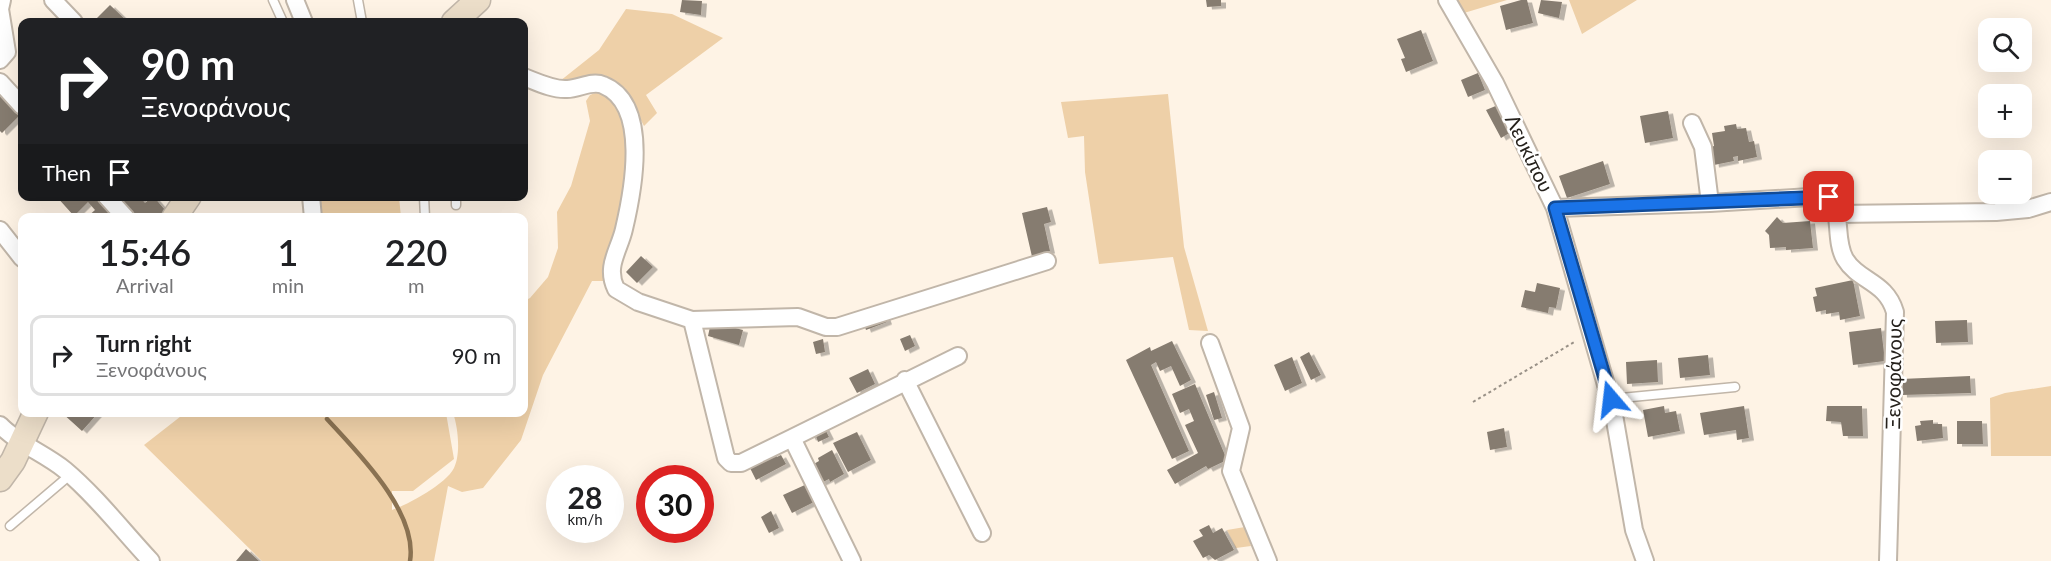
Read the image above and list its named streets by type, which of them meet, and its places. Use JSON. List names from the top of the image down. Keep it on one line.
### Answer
{"streets":{"street":["Λευκίπου","Ξενοφάνους"]},"page":{"map_buttons":["+","−"],"turn":["90 m","Ξενοφάνους"],"then":"Then","eta":["15:46","Arrival","1","min","220","m"],"list":[{"name":"Turn right","note":"Ξενοφάνους","value":"90 m"}],"speed":"28 km/h","limit":"30"}}
